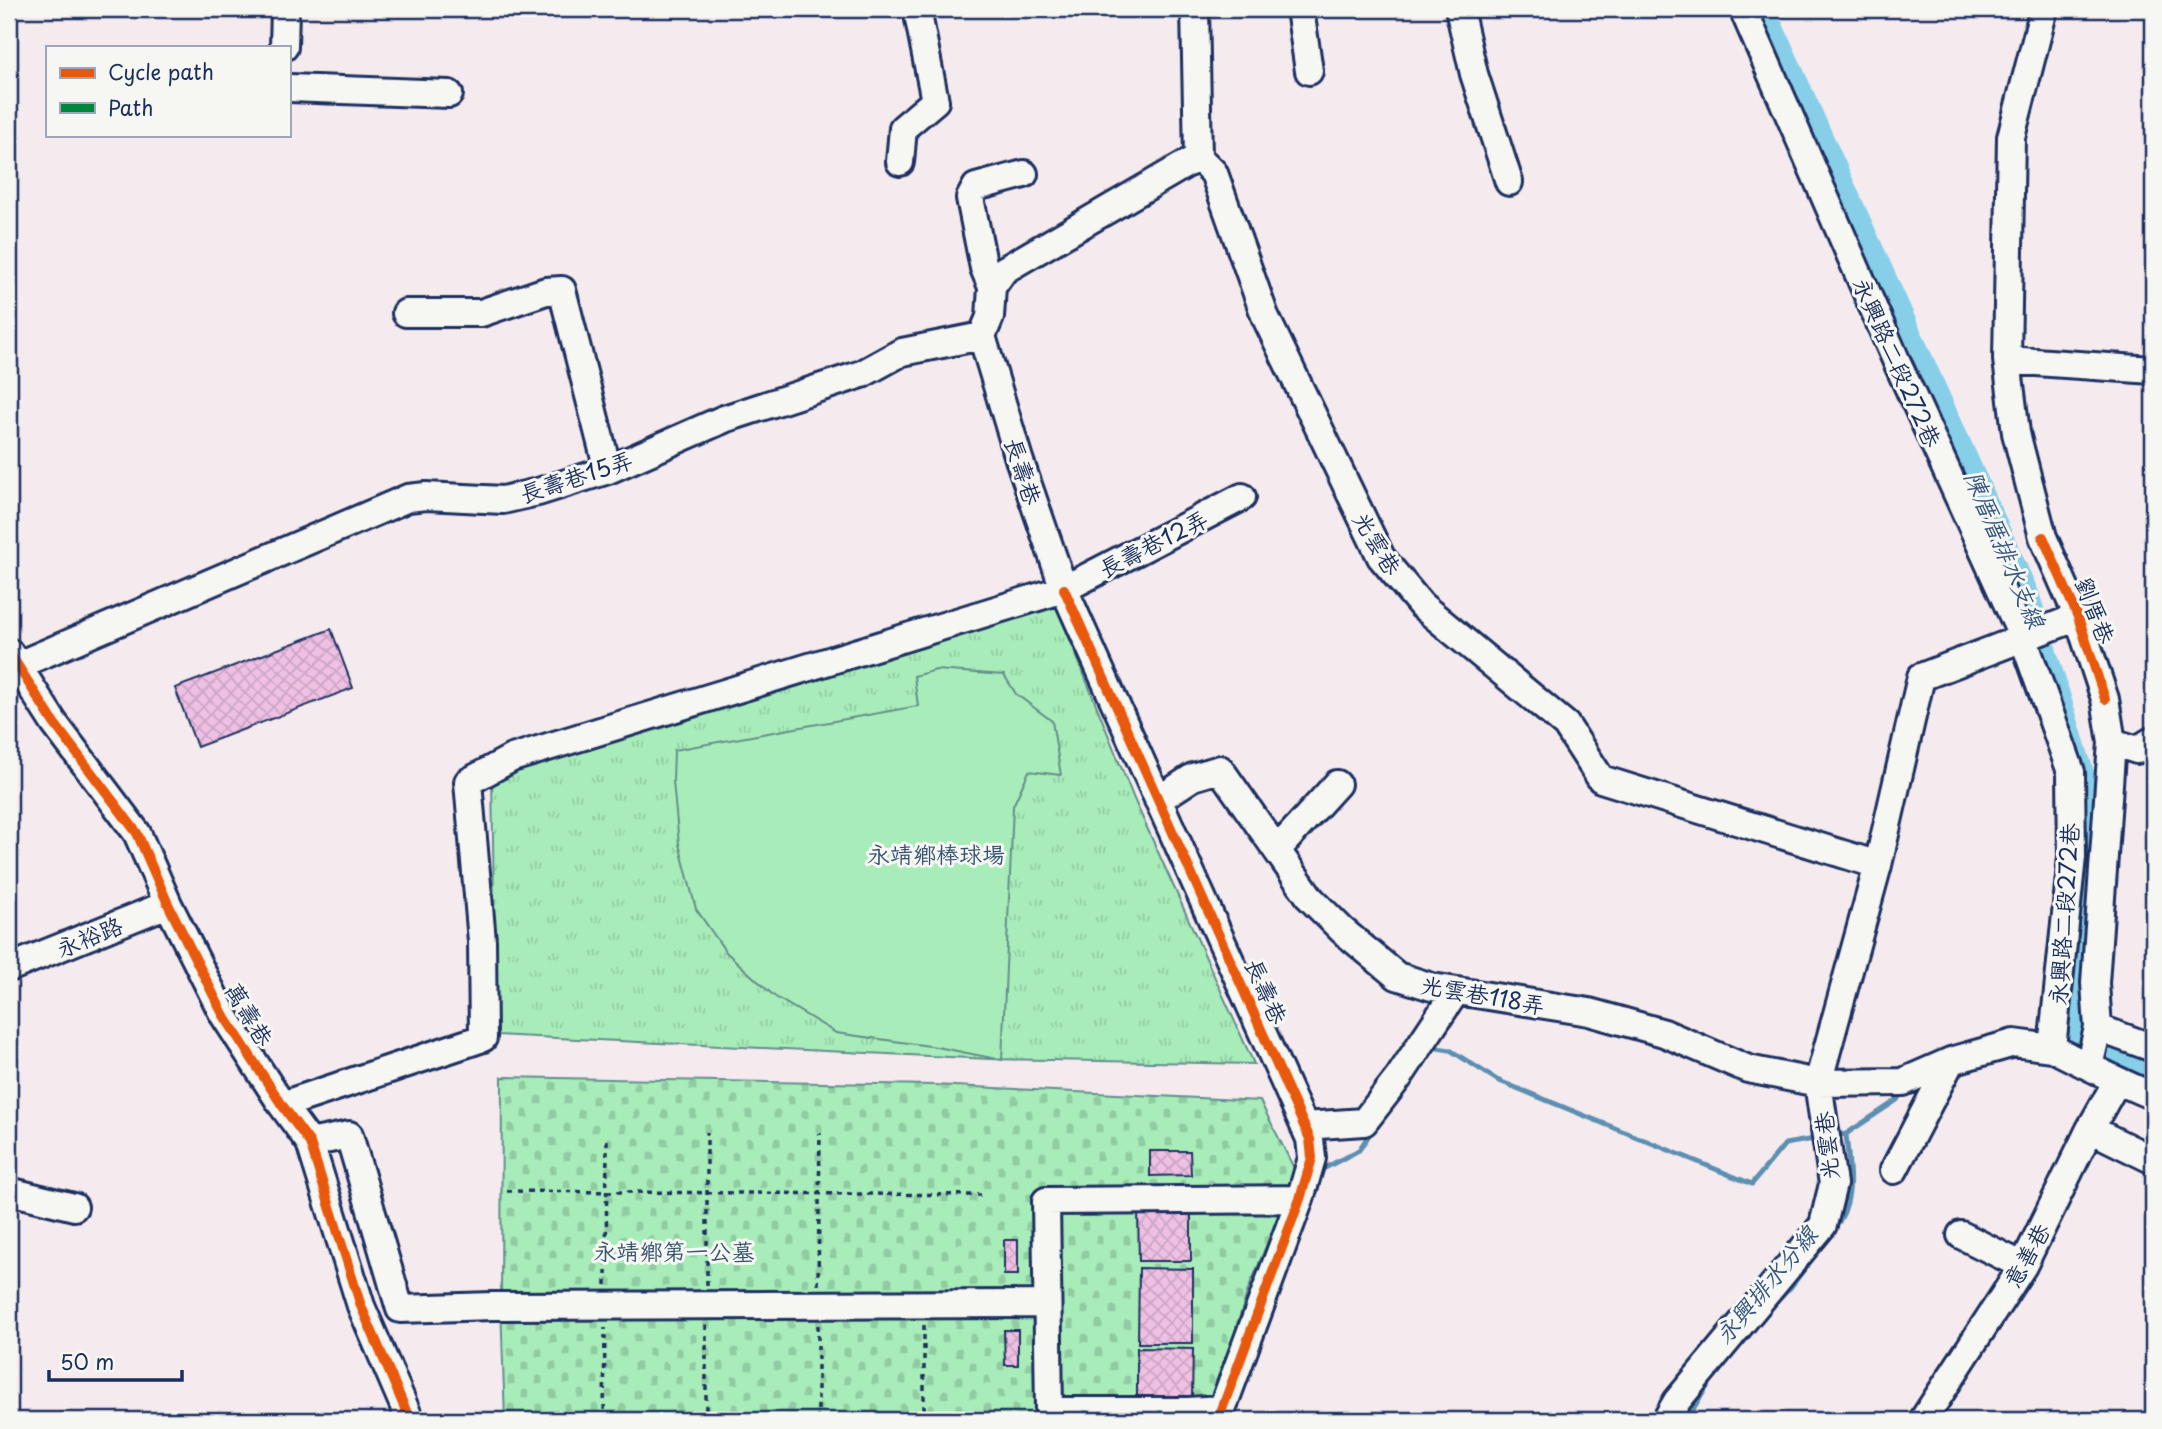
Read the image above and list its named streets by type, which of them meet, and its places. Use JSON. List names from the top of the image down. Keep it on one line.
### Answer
{"streets":{"street":["永興路二段272巷","長壽巷","長壽巷15弄","長壽巷12弄","光雲巷","劉厝巷","永裕路","光雲巷118弄","萬壽巷","意善巷"]},"crossings":[["永興路二段272巷","光雲巷"],["長壽巷","長壽巷15弄"],["長壽巷","長壽巷12弄"],["長壽巷","光雲巷118弄"],["長壽巷15弄","萬壽巷"],["長壽巷12弄","萬壽巷"],["光雲巷","光雲巷118弄"],["永裕路","萬壽巷"]],"water":["陳厝厝排水支線","永興排水分線"],"parks":["永靖鄉棒球場","永靖鄉第一公墓"],"legend":["Cycle path","Path"],"scale_bar":"50 m"}
